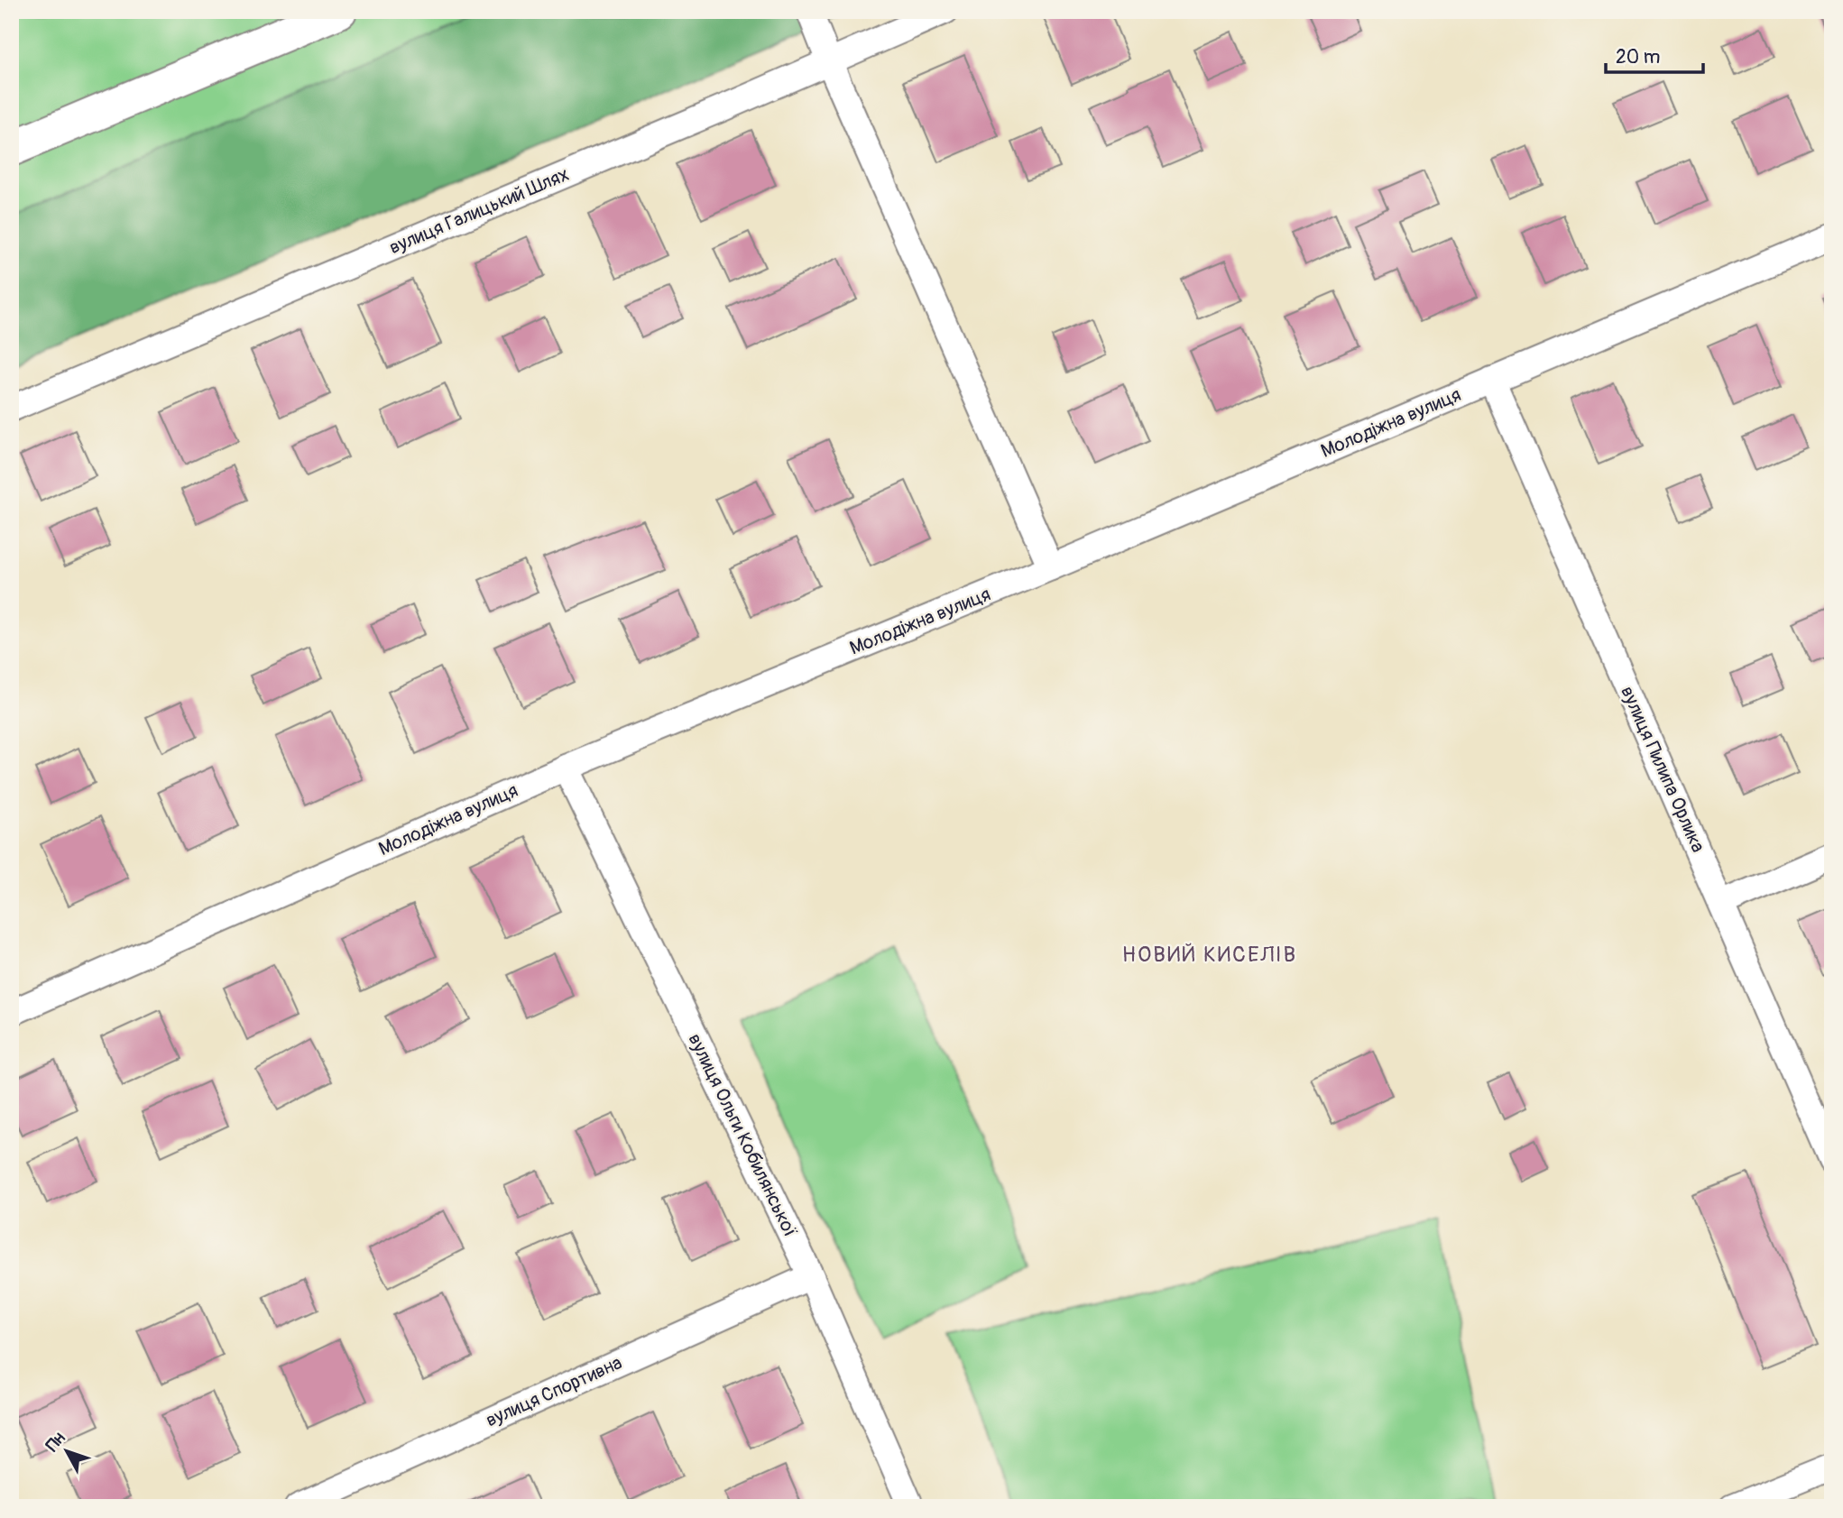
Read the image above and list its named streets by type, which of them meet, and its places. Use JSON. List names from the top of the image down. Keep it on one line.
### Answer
{"streets":{"street":["вулиця Галицький Шлях","Молодіжна вулиця","вулиця Пилипа Орлика","вулиця Ольги Кобилянської","вулиця Спортивна"]},"crossings":[["Молодіжна вулиця","вулиця Пилипа Орлика"],["Молодіжна вулиця","вулиця Ольги Кобилянської"],["вулиця Ольги Кобилянської","вулиця Спортивна"]],"districts":["НОВИЙ КИСЕЛІВ"],"scale_bar":"20 m","north":"top left"}
